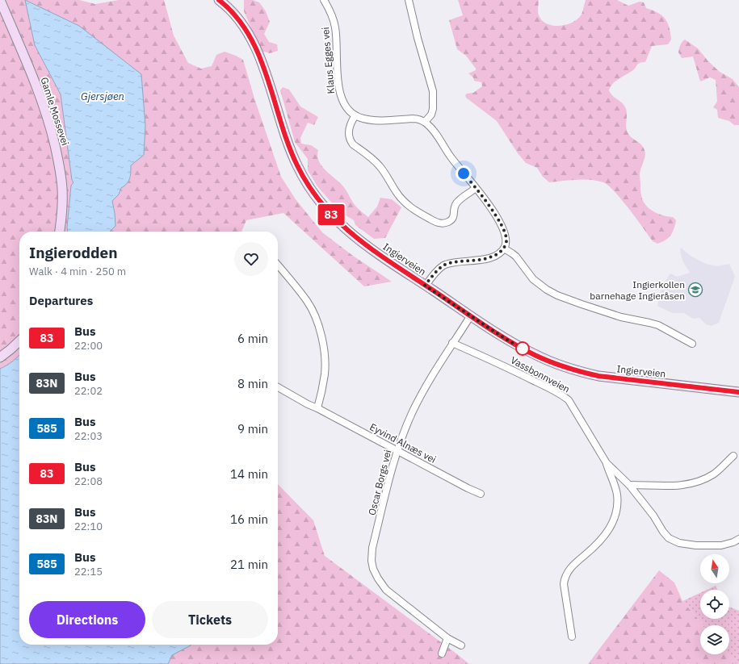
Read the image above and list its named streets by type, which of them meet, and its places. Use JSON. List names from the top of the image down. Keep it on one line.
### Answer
{"streets":{"main road":["Gamle Mossevei","Ingierveien"],"street":["Klaus Egges vei","Vassbonnveien","Eyvind Alnæs vei","Oscar Borgs vei"]},"crossings":[["Ingierveien","Oscar Borgs vei"],["Vassbonnveien","Oscar Borgs vei"],["Eyvind Alnæs vei","Oscar Borgs vei"]],"water":["Gjersjøen"],"places":{"school or university":["Ingierkollen barnehage Ingieråsen"]},"lines":["bus line 83"],"north":"top","page":{"on_map":"83","heading":[["Ingierodden","Walk · 4 min · 250 m"],"Departures"],"list":[{"mark":"83","name":"Bus","note":"22:00","value":"6 min"},{"mark":"83N","name":"Bus","note":"22:02","value":"8 min"},{"mark":"585","name":"Bus","note":"22:03","value":"9 min"},{"mark":"83","name":"Bus","note":"22:08","value":"14 min"},{"mark":"83N","name":"Bus","note":"22:10","value":"16 min"},{"mark":"585","name":"Bus","note":"22:15","value":"21 min"}],"buttons":["Directions","Tickets"]}}
